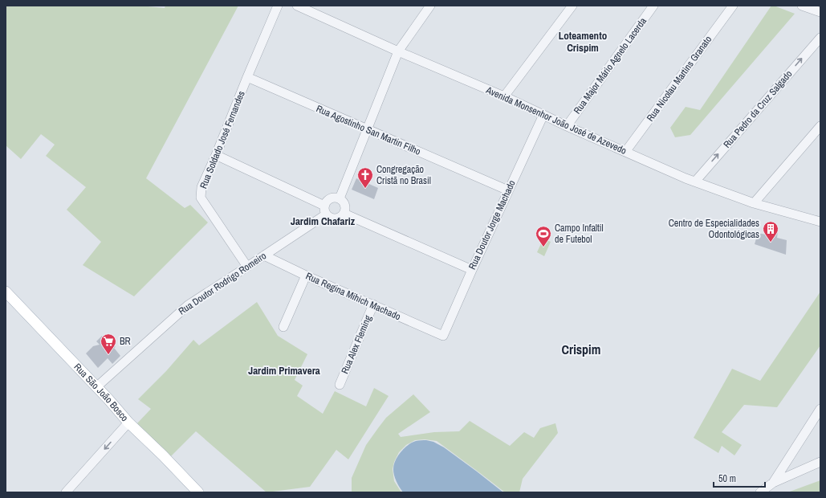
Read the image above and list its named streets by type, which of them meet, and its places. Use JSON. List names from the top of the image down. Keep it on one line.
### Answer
{"streets":{"main road":["Rua São João Bosco"],"street":["Rua Major Mário Agnelo Lacerda","Rua Nicolau Martins Granato","Rua Pedro da Cruz Salgado","Avenida Monsenhor João José de Azevedo","Rua Agostinho San Martin Filho","Rua Soldado José Fernandes","Rua Doutor Jorge Machado","Rua Doutor Rodrigo Romeiro","Rua Regina Mihich Machado","Rua Alex Fleming"]},"crossings":[["Rua Major Mário Agnelo Lacerda","Avenida Monsenhor João José de Azevedo"],["Rua Nicolau Martins Granato","Avenida Monsenhor João José de Azevedo"],["Rua Pedro da Cruz Salgado","Avenida Monsenhor João José de Azevedo"],["Avenida Monsenhor João José de Azevedo","Rua Doutor Jorge Machado"],["Rua Agostinho San Martin Filho","Rua Soldado José Fernandes"],["Rua Agostinho San Martin Filho","Rua Doutor Jorge Machado"],["Rua Soldado José Fernandes","Rua Doutor Rodrigo Romeiro"],["Rua Doutor Jorge Machado","Rua Regina Mihich Machado"],["Rua Doutor Rodrigo Romeiro","Rua Regina Mihich Machado"],["Rua Doutor Rodrigo Romeiro","Rua São João Bosco"],["Rua Regina Mihich Machado","Rua Alex Fleming"]],"districts":["Loteamento Crispim","Jardim Chafariz","Crispim","Jardim Primavera"],"places":{"church":["Congregação Cristã no Brasil"],"building":["Centro de Especialidades Odontológicas"],"sports":["Campo Infaltil de Futebol"],"supermarket":["BR"]},"scale_bar":"50 m"}
